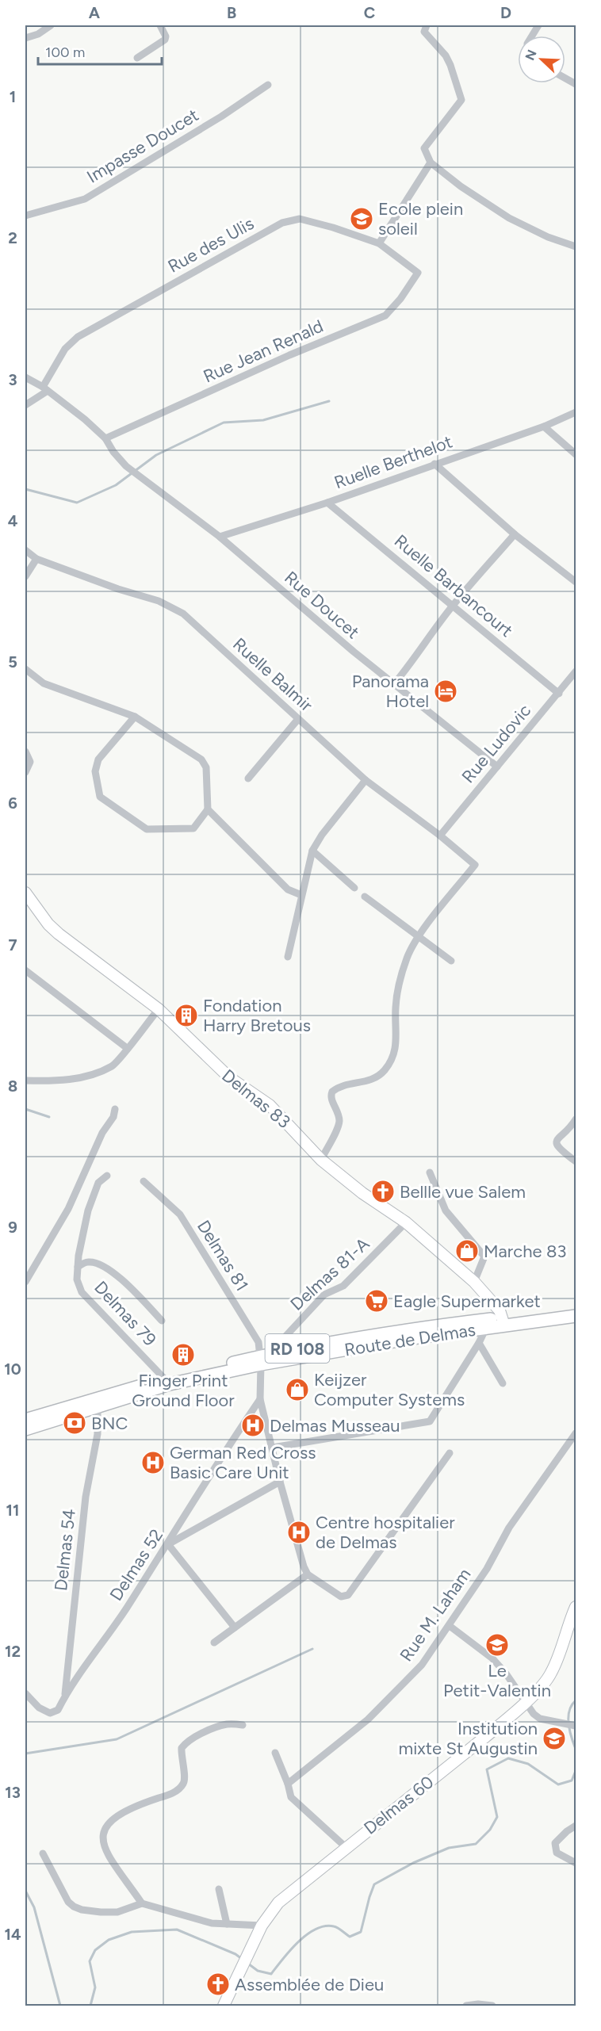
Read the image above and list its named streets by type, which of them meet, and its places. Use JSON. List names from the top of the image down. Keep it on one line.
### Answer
{"streets":{"main road":["Route de Delmas","RD 108"],"street":["Impasse Doucet","Rue des Ulis","Rue Jean Renald","Ruelle Berthelot","Ruelle Barbancourt","Rue Doucet","Ruelle Balmir","Rue Ludovic","Delmas 83","Delmas 81","Delmas 81-A","Delmas 79","Delmas 54","Delmas 52","Rue M. Laham","Delmas 60"]},"crossings":[["Rue des Ulis","Rue Jean Renald"],["Rue des Ulis","Rue Doucet"],["Rue Jean Renald","Rue Doucet"],["Ruelle Berthelot","Ruelle Barbancourt"],["Ruelle Berthelot","Rue Doucet"],["Ruelle Barbancourt","Rue Ludovic"],["Rue Doucet","Rue Ludovic"],["Ruelle Balmir","Rue Ludovic"],["Delmas 83","Delmas 81-A"],["Delmas 83","Route de Delmas"],["Delmas 81","Route de Delmas"],["Delmas 81","Delmas 52"],["Delmas 81-A","Route de Delmas"],["Delmas 79","Route de Delmas"],["Route de Delmas","Delmas 54"],["Delmas 54","Delmas 52"]],"places":{"school or university":["Ecole plein soleil","Le Petit-Valentin","Institution mixte St Augustin"],"hotel":["Panorama Hotel"],"building":["Fondation Harry Bretous","Finger Print Ground Floor"],"church":["Bellle vue Salem","Assemblée de Dieu"],"shop":["Marche 83","Keijzer Computer Systems"],"supermarket":["Eagle Supermarket"],"bank":["BNC"],"hospital":["Delmas Musseau","German Red Cross Basic Care Unit","Centre hospitalier de Delmas"]},"scale_bar":"100 m","north":"top left","grid":{"columns":["A","B","C","D"],"rows":["1","2","3","4","5","6","7","8","9","10","11","12","13","14"]}}
